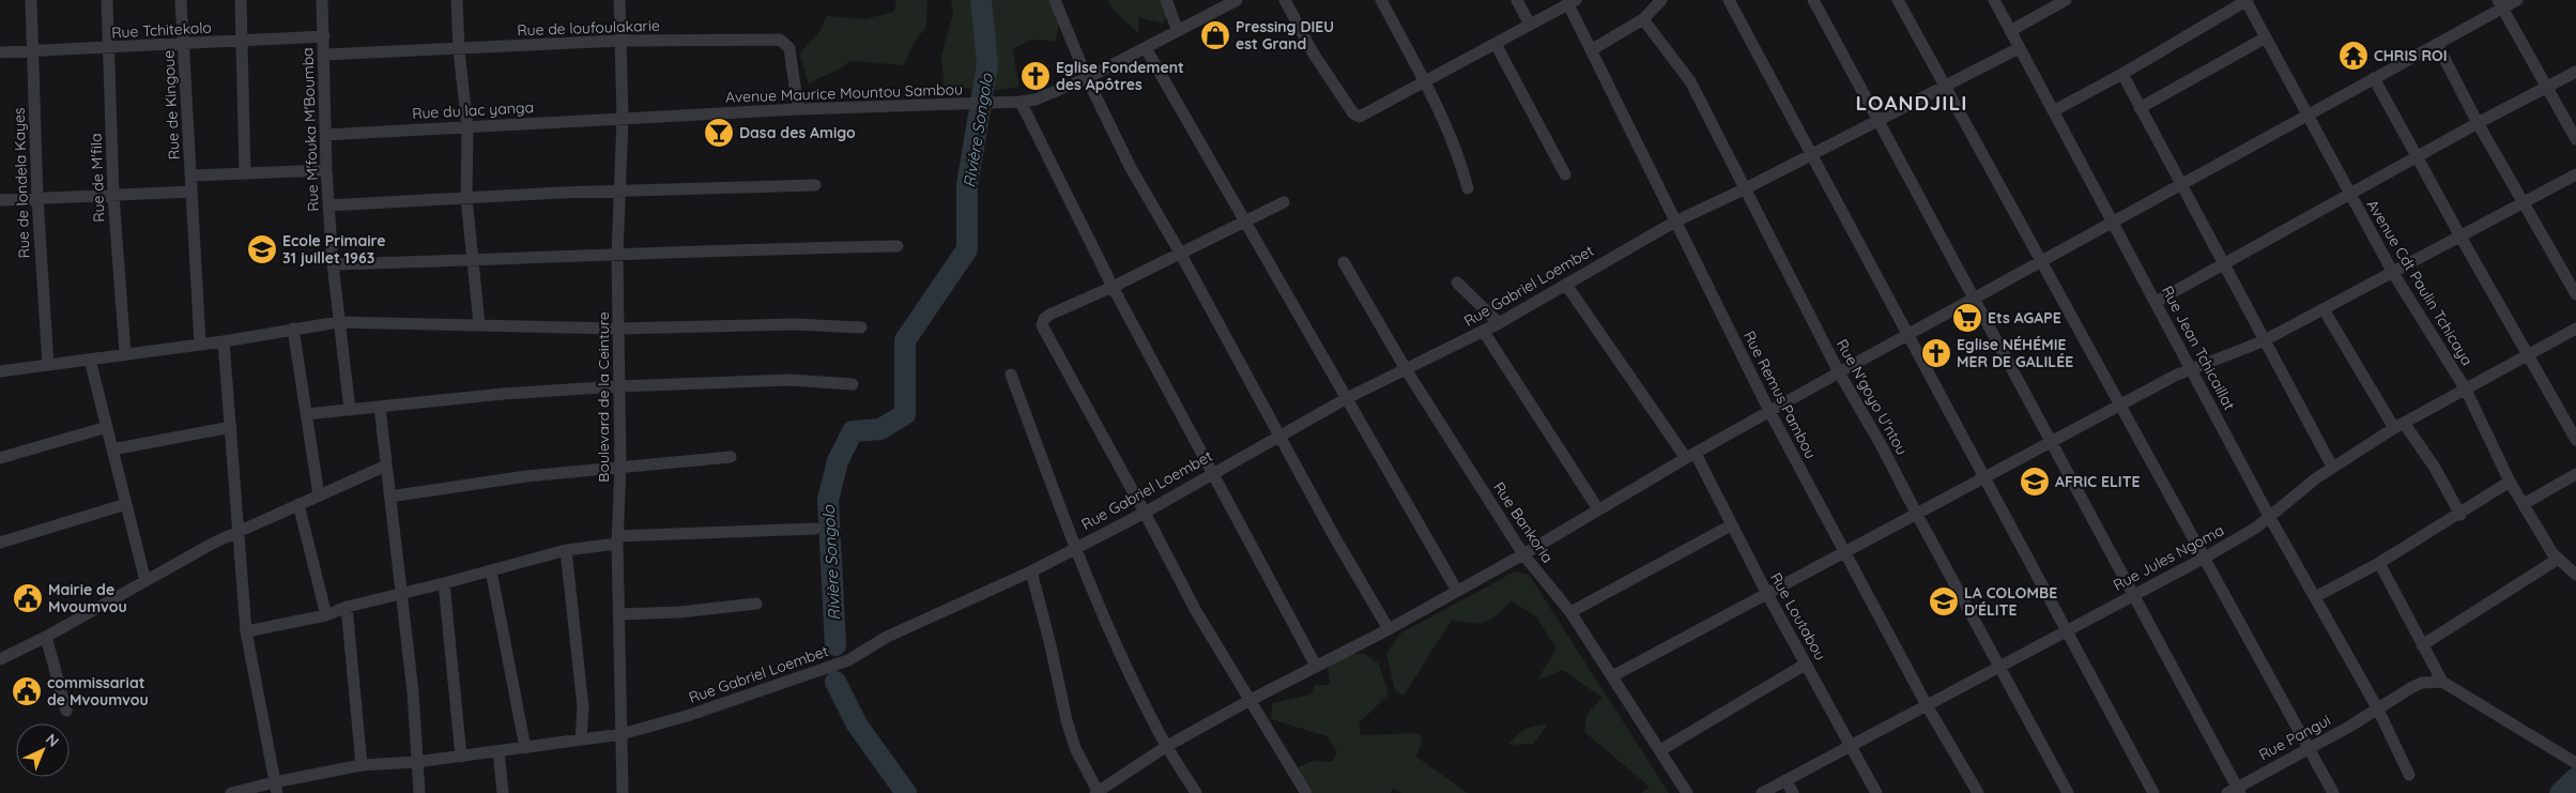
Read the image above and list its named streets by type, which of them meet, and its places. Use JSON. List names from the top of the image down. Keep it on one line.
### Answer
{"streets":{"street":["Rue de loufoulakarie","Rue Tchitekolo","Avenue Maurice Mountou Sambou","Rue de Kingoue","Rue du lac yanga","Rue M'fouka M'Boumba","Rue de M'fila","Rue de londela Kayes","Avenue Cdt Paulin Tchicaya","Rue Gabriel Loembet","Rue Jean Tchicaillat","Rue Remus Pambou","Boulevard de la Ceinture","Rue N'goyo U'ntou","Rue Bankoria","Rue Jules Ngoma","Rue Loutabou","Rue Pangui"]},"crossings":[["Rue de loufoulakarie","Avenue Maurice Mountou Sambou"],["Rue de loufoulakarie","Rue M'fouka M'Boumba"],["Rue de loufoulakarie","Boulevard de la Ceinture"],["Rue Tchitekolo","Rue de Kingoue"],["Rue Tchitekolo","Rue M'fouka M'Boumba"],["Rue Tchitekolo","Rue de M'fila"],["Rue Tchitekolo","Rue de londela Kayes"],["Avenue Maurice Mountou Sambou","Rue du lac yanga"],["Avenue Maurice Mountou Sambou","Boulevard de la Ceinture"],["Rue du lac yanga","Rue M'fouka M'Boumba"],["Rue du lac yanga","Boulevard de la Ceinture"],["Avenue Cdt Paulin Tchicaya","Rue Jules Ngoma"],["Rue Gabriel Loembet","Rue Jean Tchicaillat"],["Rue Gabriel Loembet","Rue Remus Pambou"],["Rue Gabriel Loembet","Boulevard de la Ceinture"],["Rue Gabriel Loembet","Rue N'goyo U'ntou"],["Rue Gabriel Loembet","Rue Bankoria"],["Rue Gabriel Loembet","Rue Loutabou"],["Rue Jean Tchicaillat","Rue Jules Ngoma"],["Rue Jean Tchicaillat","Rue Pangui"],["Rue Remus Pambou","Rue Jules Ngoma"],["Rue N'goyo U'ntou","Rue Jules Ngoma"],["Rue Jules Ngoma","Rue Loutabou"]],"districts":["LOANDJILI"],"water":["Rivière Songolo"],"places":{"shop":["Pressing DIEU est Grand"],"temple":["CHRIS ROI"],"church":["Eglise Fondement des Apôtres","Eglise NÉHÉMIE MER DE GALILÉE"],"bar":["Dasa des Amigo"],"school or university":["Ecole Primaire 31 juillet 1963","AFRIC ELITE","LA COLOMBE D'ÉLITE"],"supermarket":["Ets AGAPE"],"public building":["Mairie de Mvoumvou","commissariat de Mvoumvou"]},"north":"top right"}
